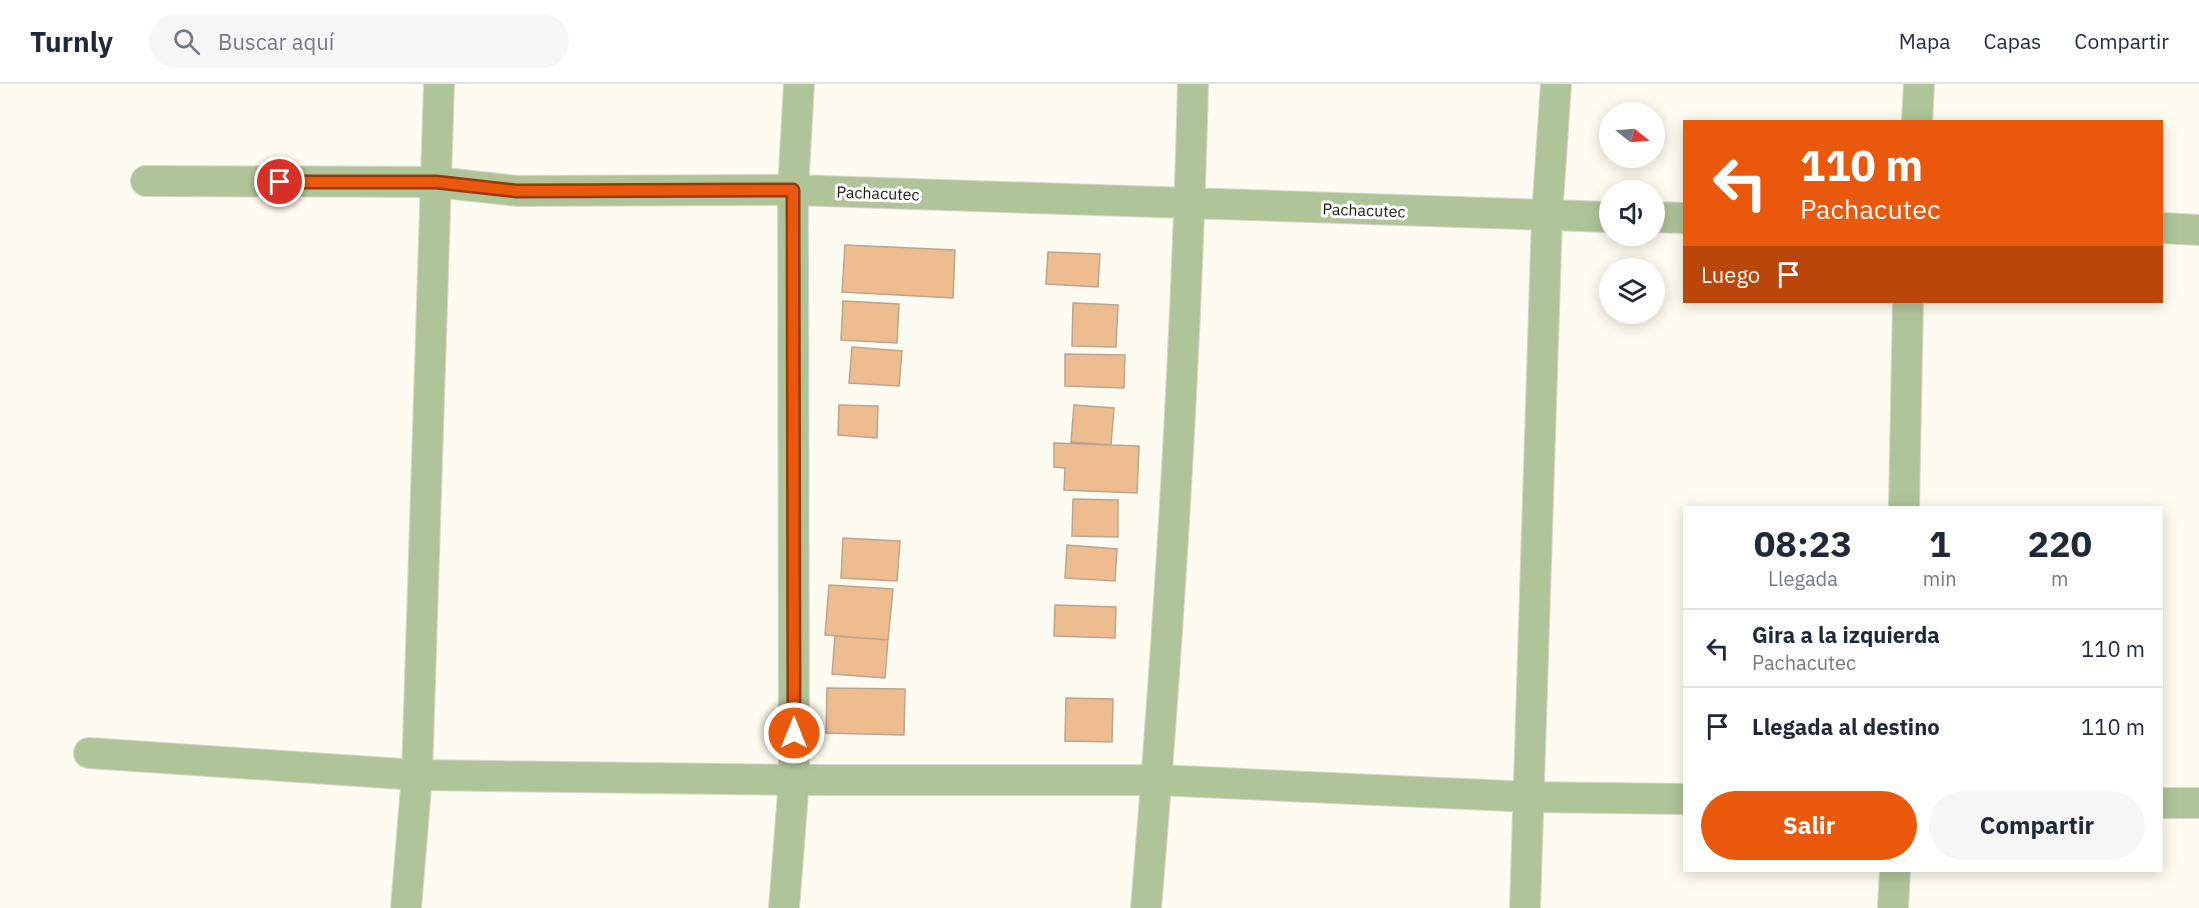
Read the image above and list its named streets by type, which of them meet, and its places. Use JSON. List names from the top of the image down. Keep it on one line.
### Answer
{"streets":{"street":["Pachacutec"]},"north":"right","page":{"header":"Turnly","search":"Buscar aquí","nav":["Mapa","Capas","Compartir"],"turn":["110 m","Pachacutec"],"then":"Luego","eta":["08:23","Llegada","1","min","220","m"],"list":[{"name":"Gira a la izquierda","note":"Pachacutec","value":"110 m"},{"name":"Llegada al destino","value":"110 m"}],"buttons":["Salir","Compartir"]}}
